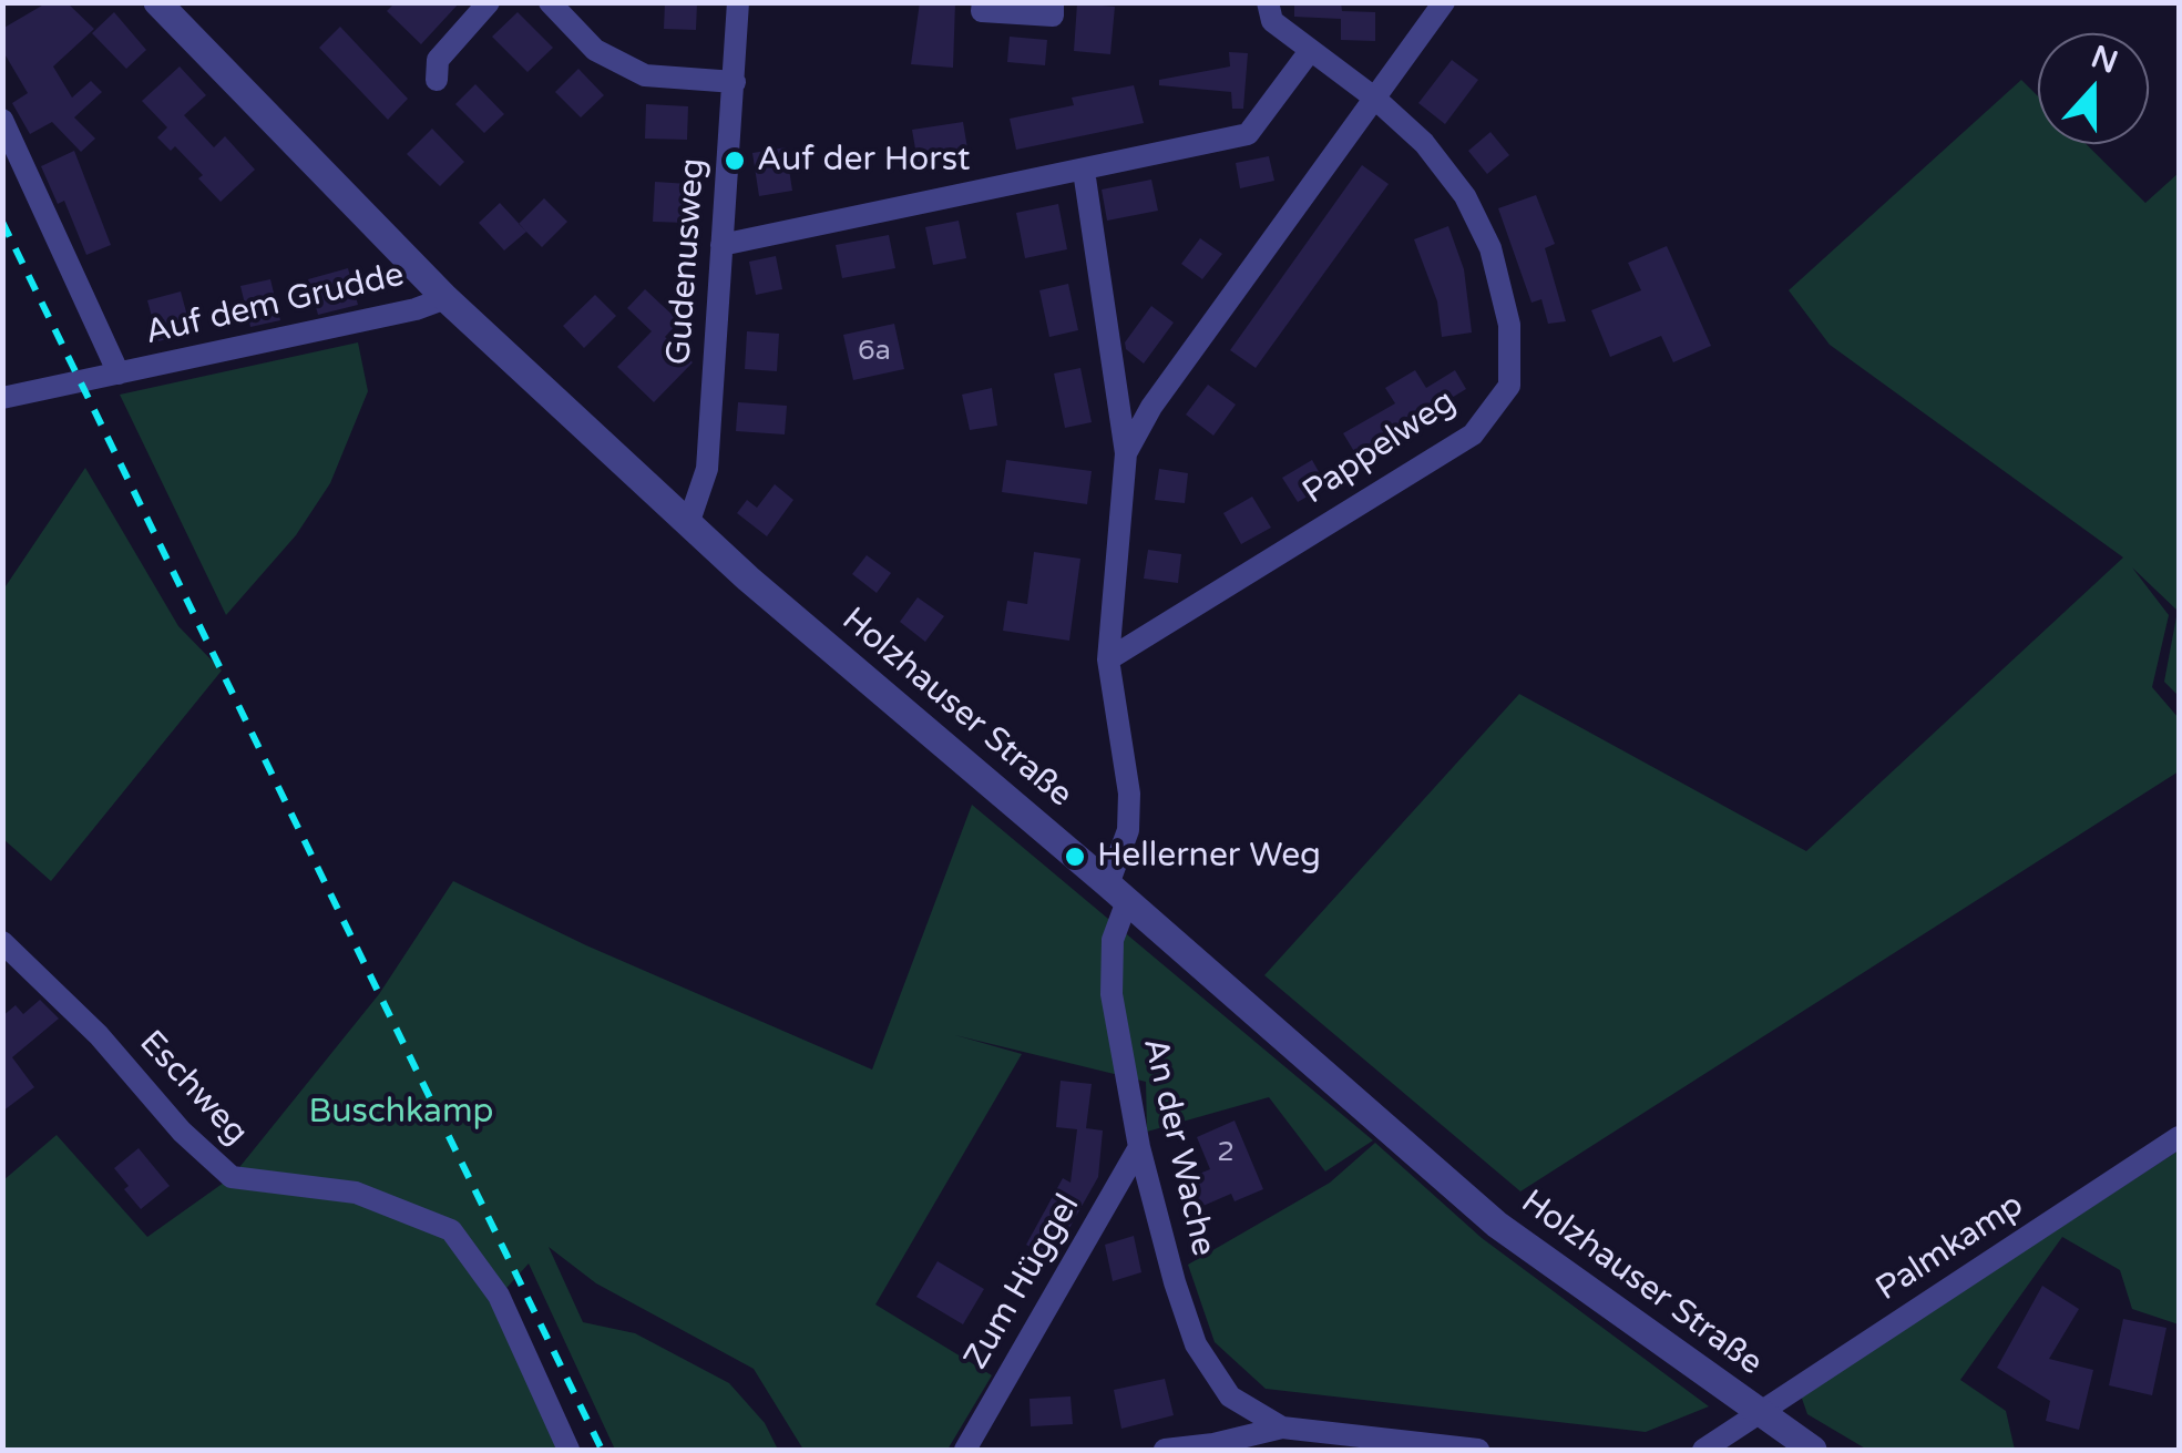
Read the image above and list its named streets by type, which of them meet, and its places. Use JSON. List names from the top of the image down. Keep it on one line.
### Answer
{"streets":{"street":["Gudenusweg","Auf dem Grudde","Pappelweg","Holzhauser Straße","Eschweg","An der Wache","Palmkamp","Zum Hüggel"]},"crossings":[["Gudenusweg","Holzhauser Straße"],["Auf dem Grudde","Holzhauser Straße"],["Holzhauser Straße","An der Wache"],["Holzhauser Straße","Palmkamp"],["An der Wache","Zum Hüggel"]],"parks":["Buschkamp"],"places":["Auf der Horst","Hellerner Weg"],"house_numbers":["6a","2"],"north":"top"}
